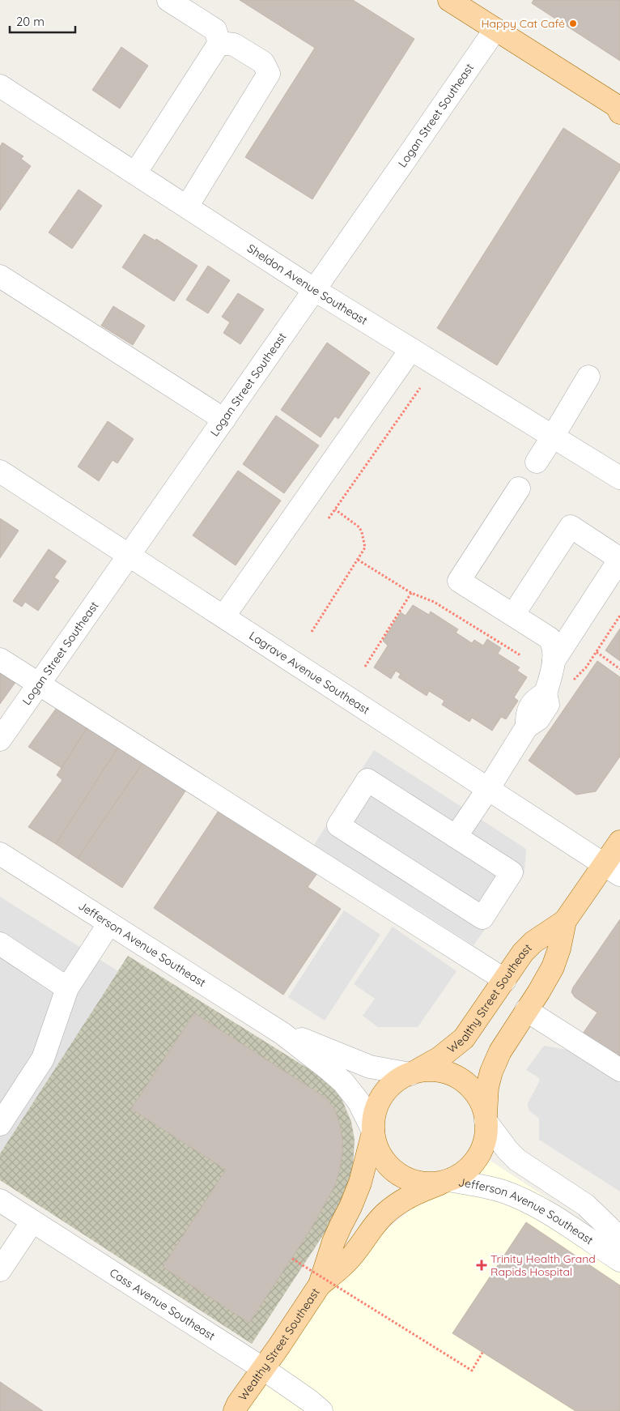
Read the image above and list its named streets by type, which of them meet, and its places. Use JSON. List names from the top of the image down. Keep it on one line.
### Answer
{"streets":{"main road":["Wealthy Street Southeast"],"street":["Logan Street Southeast","Sheldon Avenue Southeast","Lagrave Avenue Southeast","Jefferson Avenue Southeast","Cass Avenue Southeast"]},"crossings":[["Logan Street Southeast","Sheldon Avenue Southeast"],["Logan Street Southeast","Lagrave Avenue Southeast"],["Lagrave Avenue Southeast","Wealthy Street Southeast"],["Jefferson Avenue Southeast","Wealthy Street Southeast"],["Wealthy Street Southeast","Cass Avenue Southeast"]],"places":{"other":["Happy Cat Café"],"health":["Trinity Health Grand Rapids Hospital"]},"scale_bar":"20 m"}
